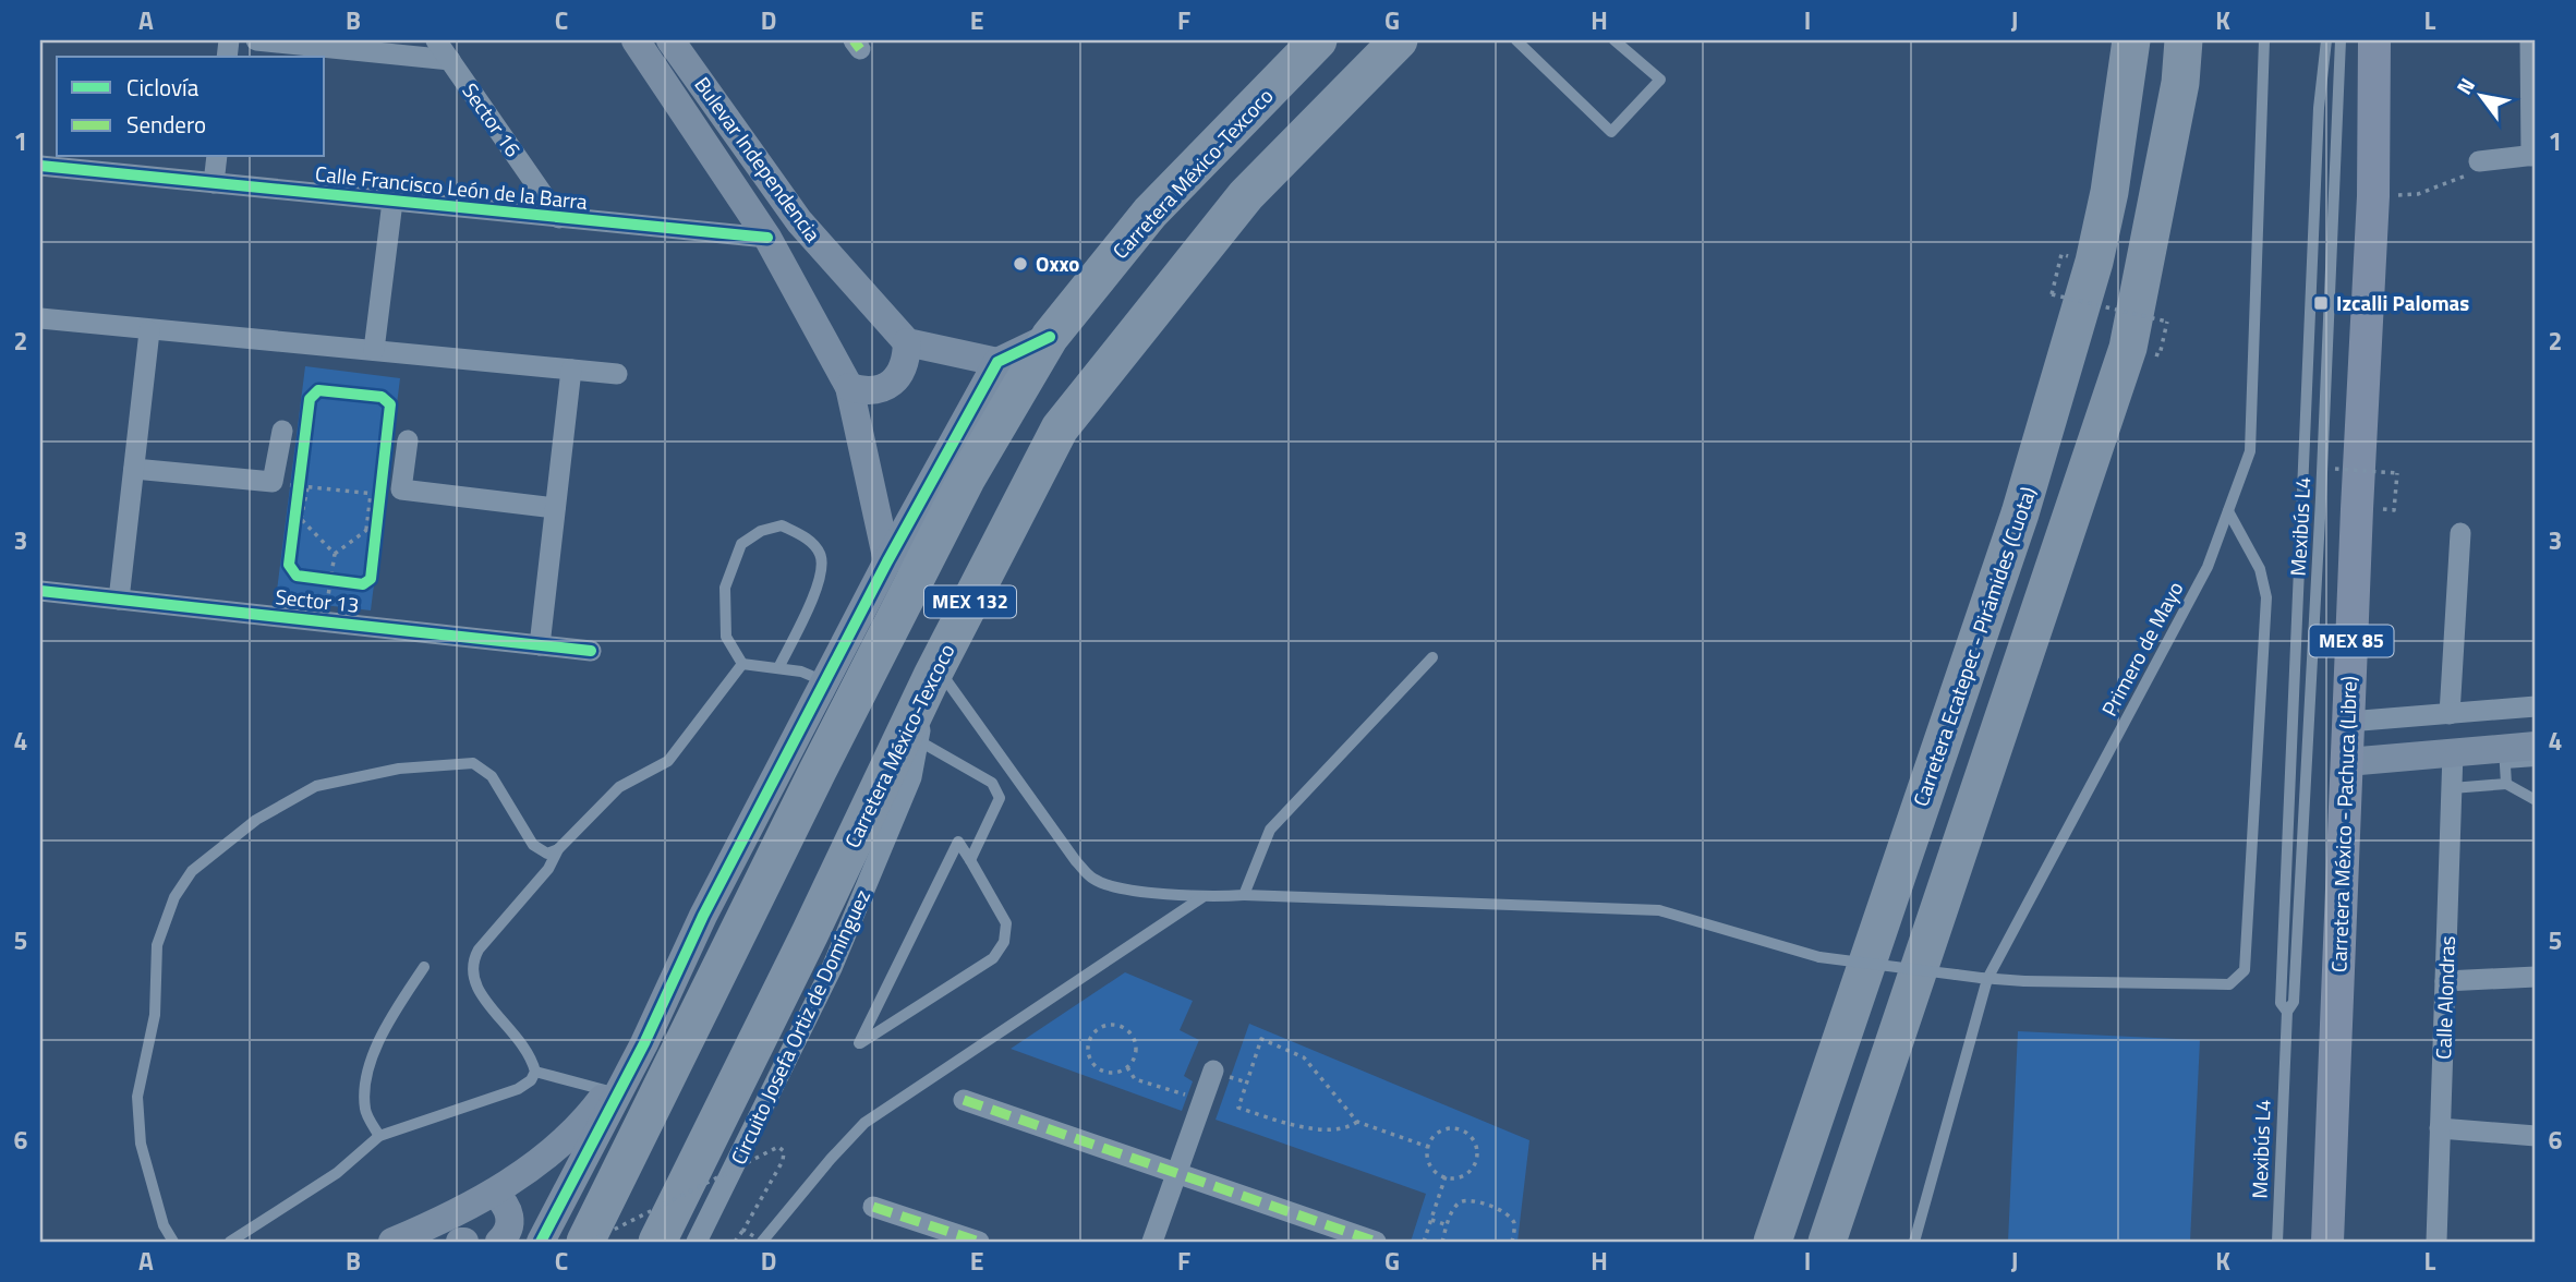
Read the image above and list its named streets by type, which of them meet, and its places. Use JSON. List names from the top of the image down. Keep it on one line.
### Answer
{"streets":{"highway":["Carretera México-Texcoco","MEX 132","Carretera Ecatepec - Pirámides (Cuota)"],"main road":["MEX 85","Carretera México - Pachuca (Libre)"],"street":["Sector 16","Bulevar Independencia","Calle Francisco León de la Barra","Sector 13","Calle Alondras","Circuito Josefa Ortiz de Domínguez"],"lane":["Mexibús L4","Primero de Mayo"]},"crossings":[["Sector 16","Calle Francisco León de la Barra"],["Bulevar Independencia","Calle Francisco León de la Barra"],["Carretera México-Texcoco","Circuito Josefa Ortiz de Domínguez"]],"places":{"other":["Oxxo"],"transit":["Izcalli Palomas"]},"legend":["Ciclovía","Sendero"],"north":"top left","grid":{"columns":["A","B","C","D","E","F","G","H","I","J","K","L"],"rows":["1","2","3","4","5","6"]}}
